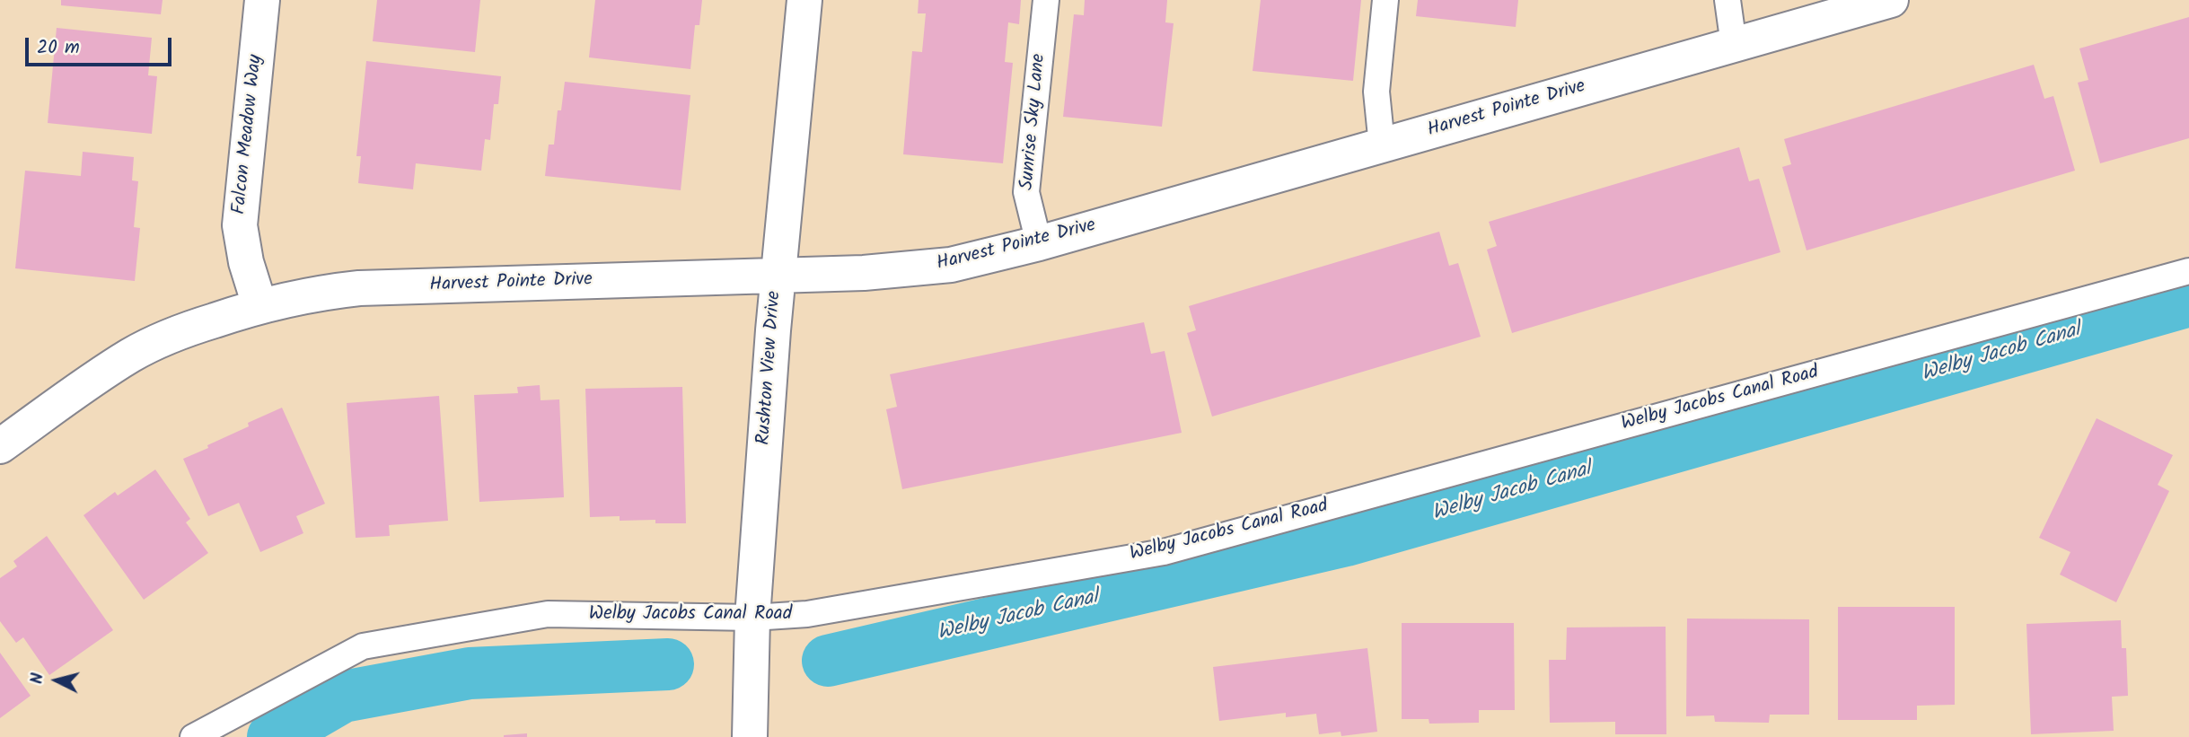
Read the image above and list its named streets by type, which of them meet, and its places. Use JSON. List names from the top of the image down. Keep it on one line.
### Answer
{"streets":{"street":["Harvest Pointe Drive","Falcon Meadow Way","Rushton View Drive"],"lane":["Sunrise Sky Lane","Welby Jacobs Canal Road"]},"crossings":[["Harvest Pointe Drive","Sunrise Sky Lane"],["Harvest Pointe Drive","Falcon Meadow Way"],["Harvest Pointe Drive","Rushton View Drive"],["Rushton View Drive","Welby Jacobs Canal Road"]],"water":["Welby Jacob Canal"],"scale_bar":"20 m","north":"left"}
